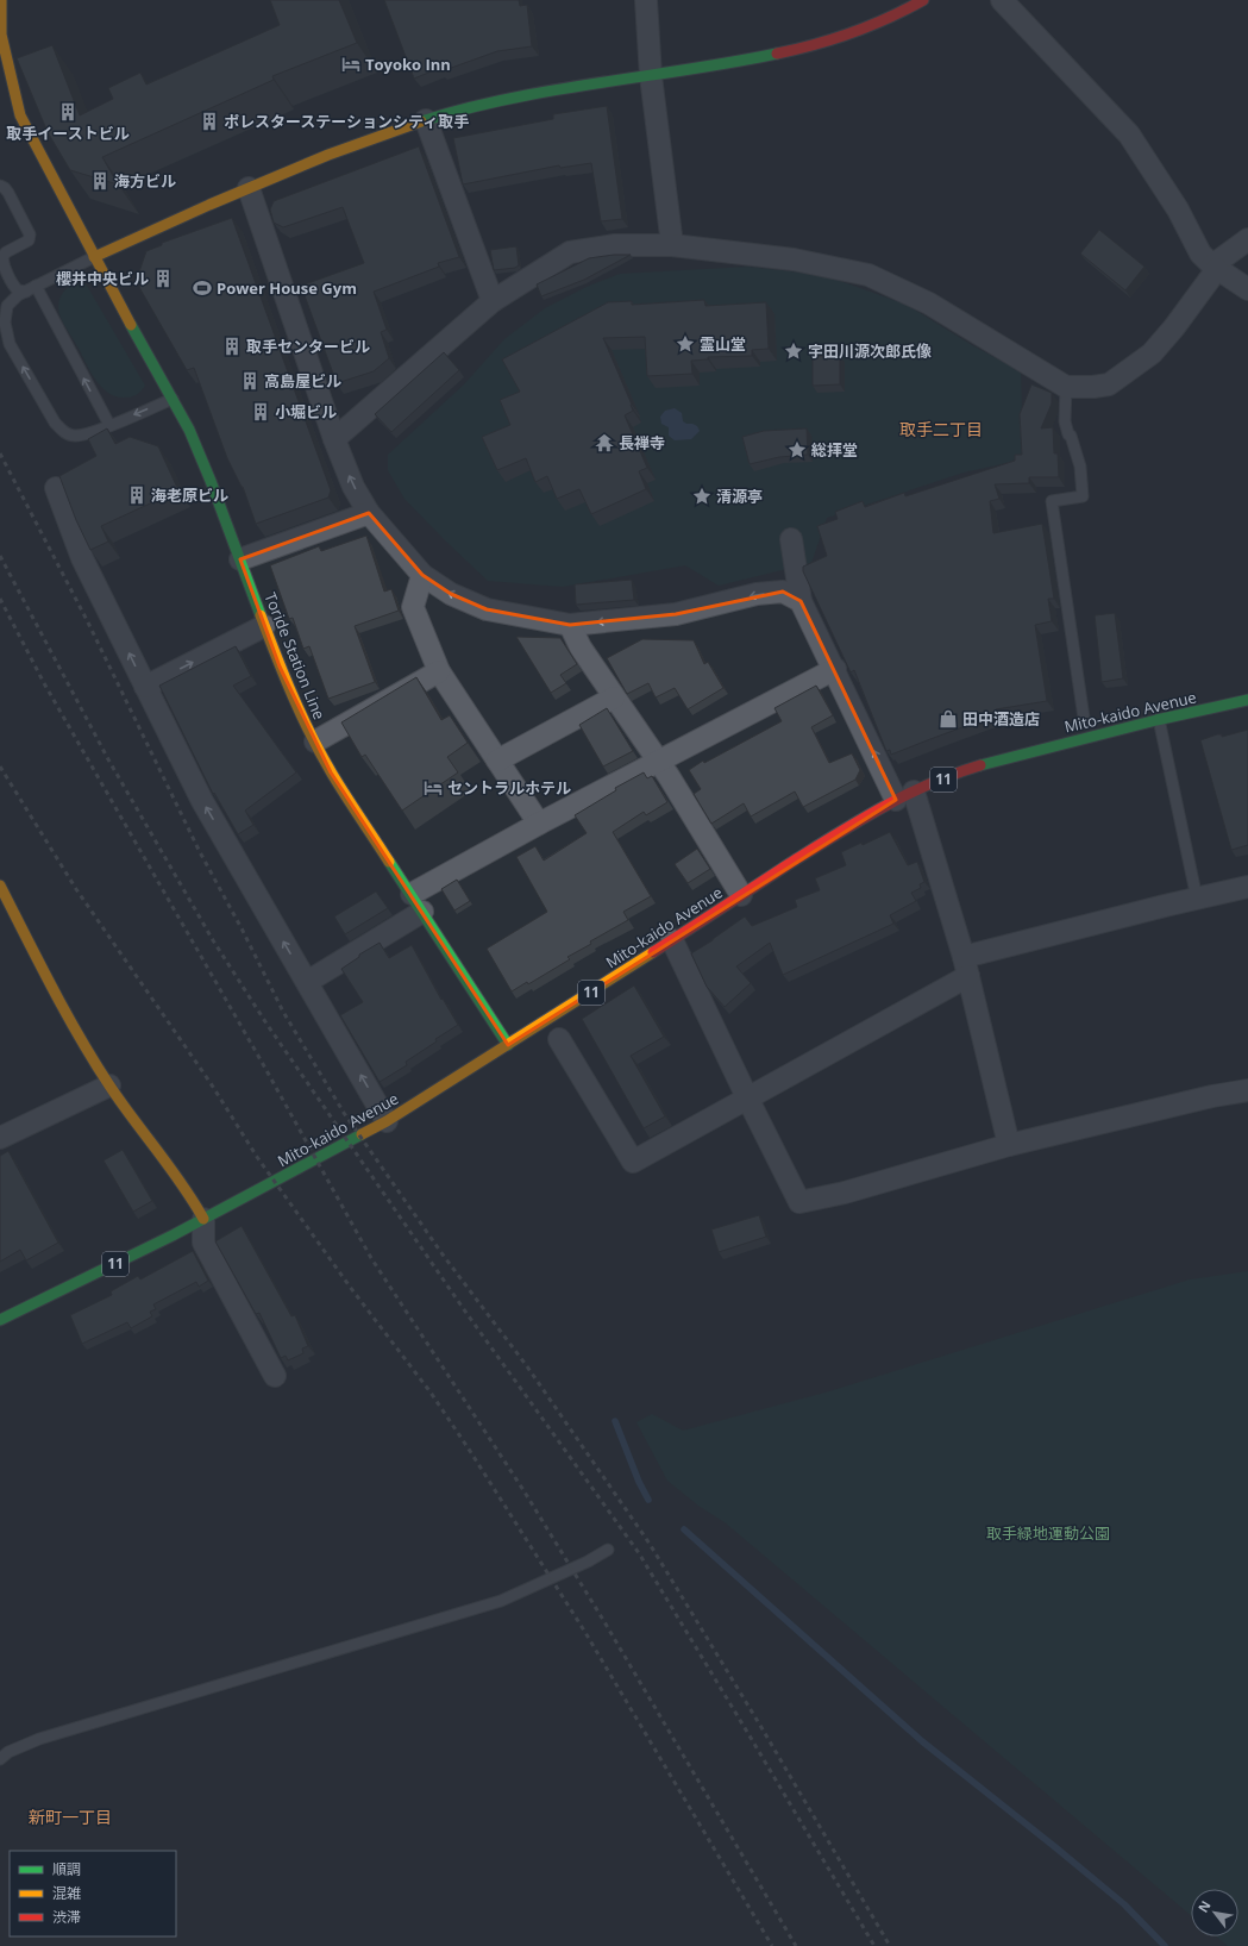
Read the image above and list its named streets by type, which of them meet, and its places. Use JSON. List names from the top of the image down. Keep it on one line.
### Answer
{"streets":{"main road":["Toride Station Line","Mito-kaido Avenue","11"]},"crossings":[["Toride Station Line","Mito-kaido Avenue"]],"districts":["取手二丁目","新町一丁目"],"parks":["取手緑地運動公園"],"places":{"hotel":["Toyoko Inn","セントラルホテル"],"building":["取手イーストビル","ポレスターステーションシティ取手","海方ビル","櫻井中央ビル","取手センタービル","高島屋ビル","小堀ビル","海老原ビル"],"sports":["Power House Gym"],"place":["霊山堂","宇田川源次郎氏像","総拝堂","清源亭"],"temple":["長禅寺"],"shop":["田中酒造店"]},"legend":["順調","混雑","渋滞"],"north":"top left"}
